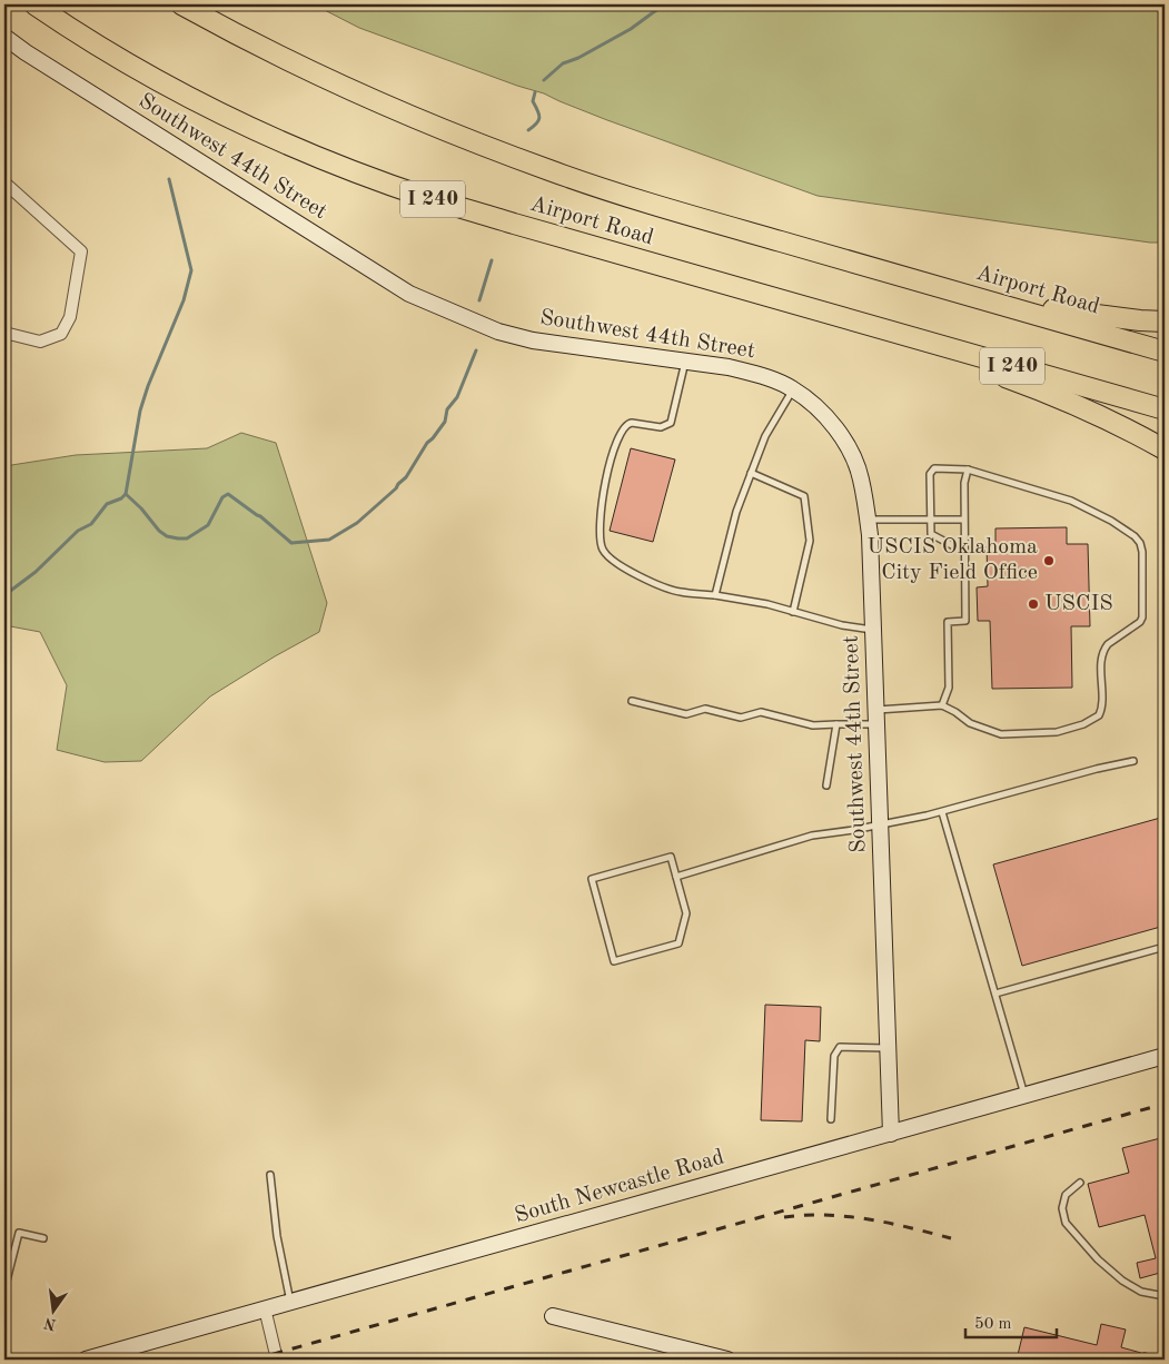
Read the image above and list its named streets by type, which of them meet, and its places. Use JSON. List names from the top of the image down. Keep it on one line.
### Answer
{"streets":{"highway":["I 240","Airport Road"],"street":["Southwest 44th Street","South Newcastle Road"]},"crossings":[["Southwest 44th Street","South Newcastle Road"]],"places":["USCIS Oklahoma City Field Office","USCIS"],"scale_bar":"50 m","north":"bottom"}
